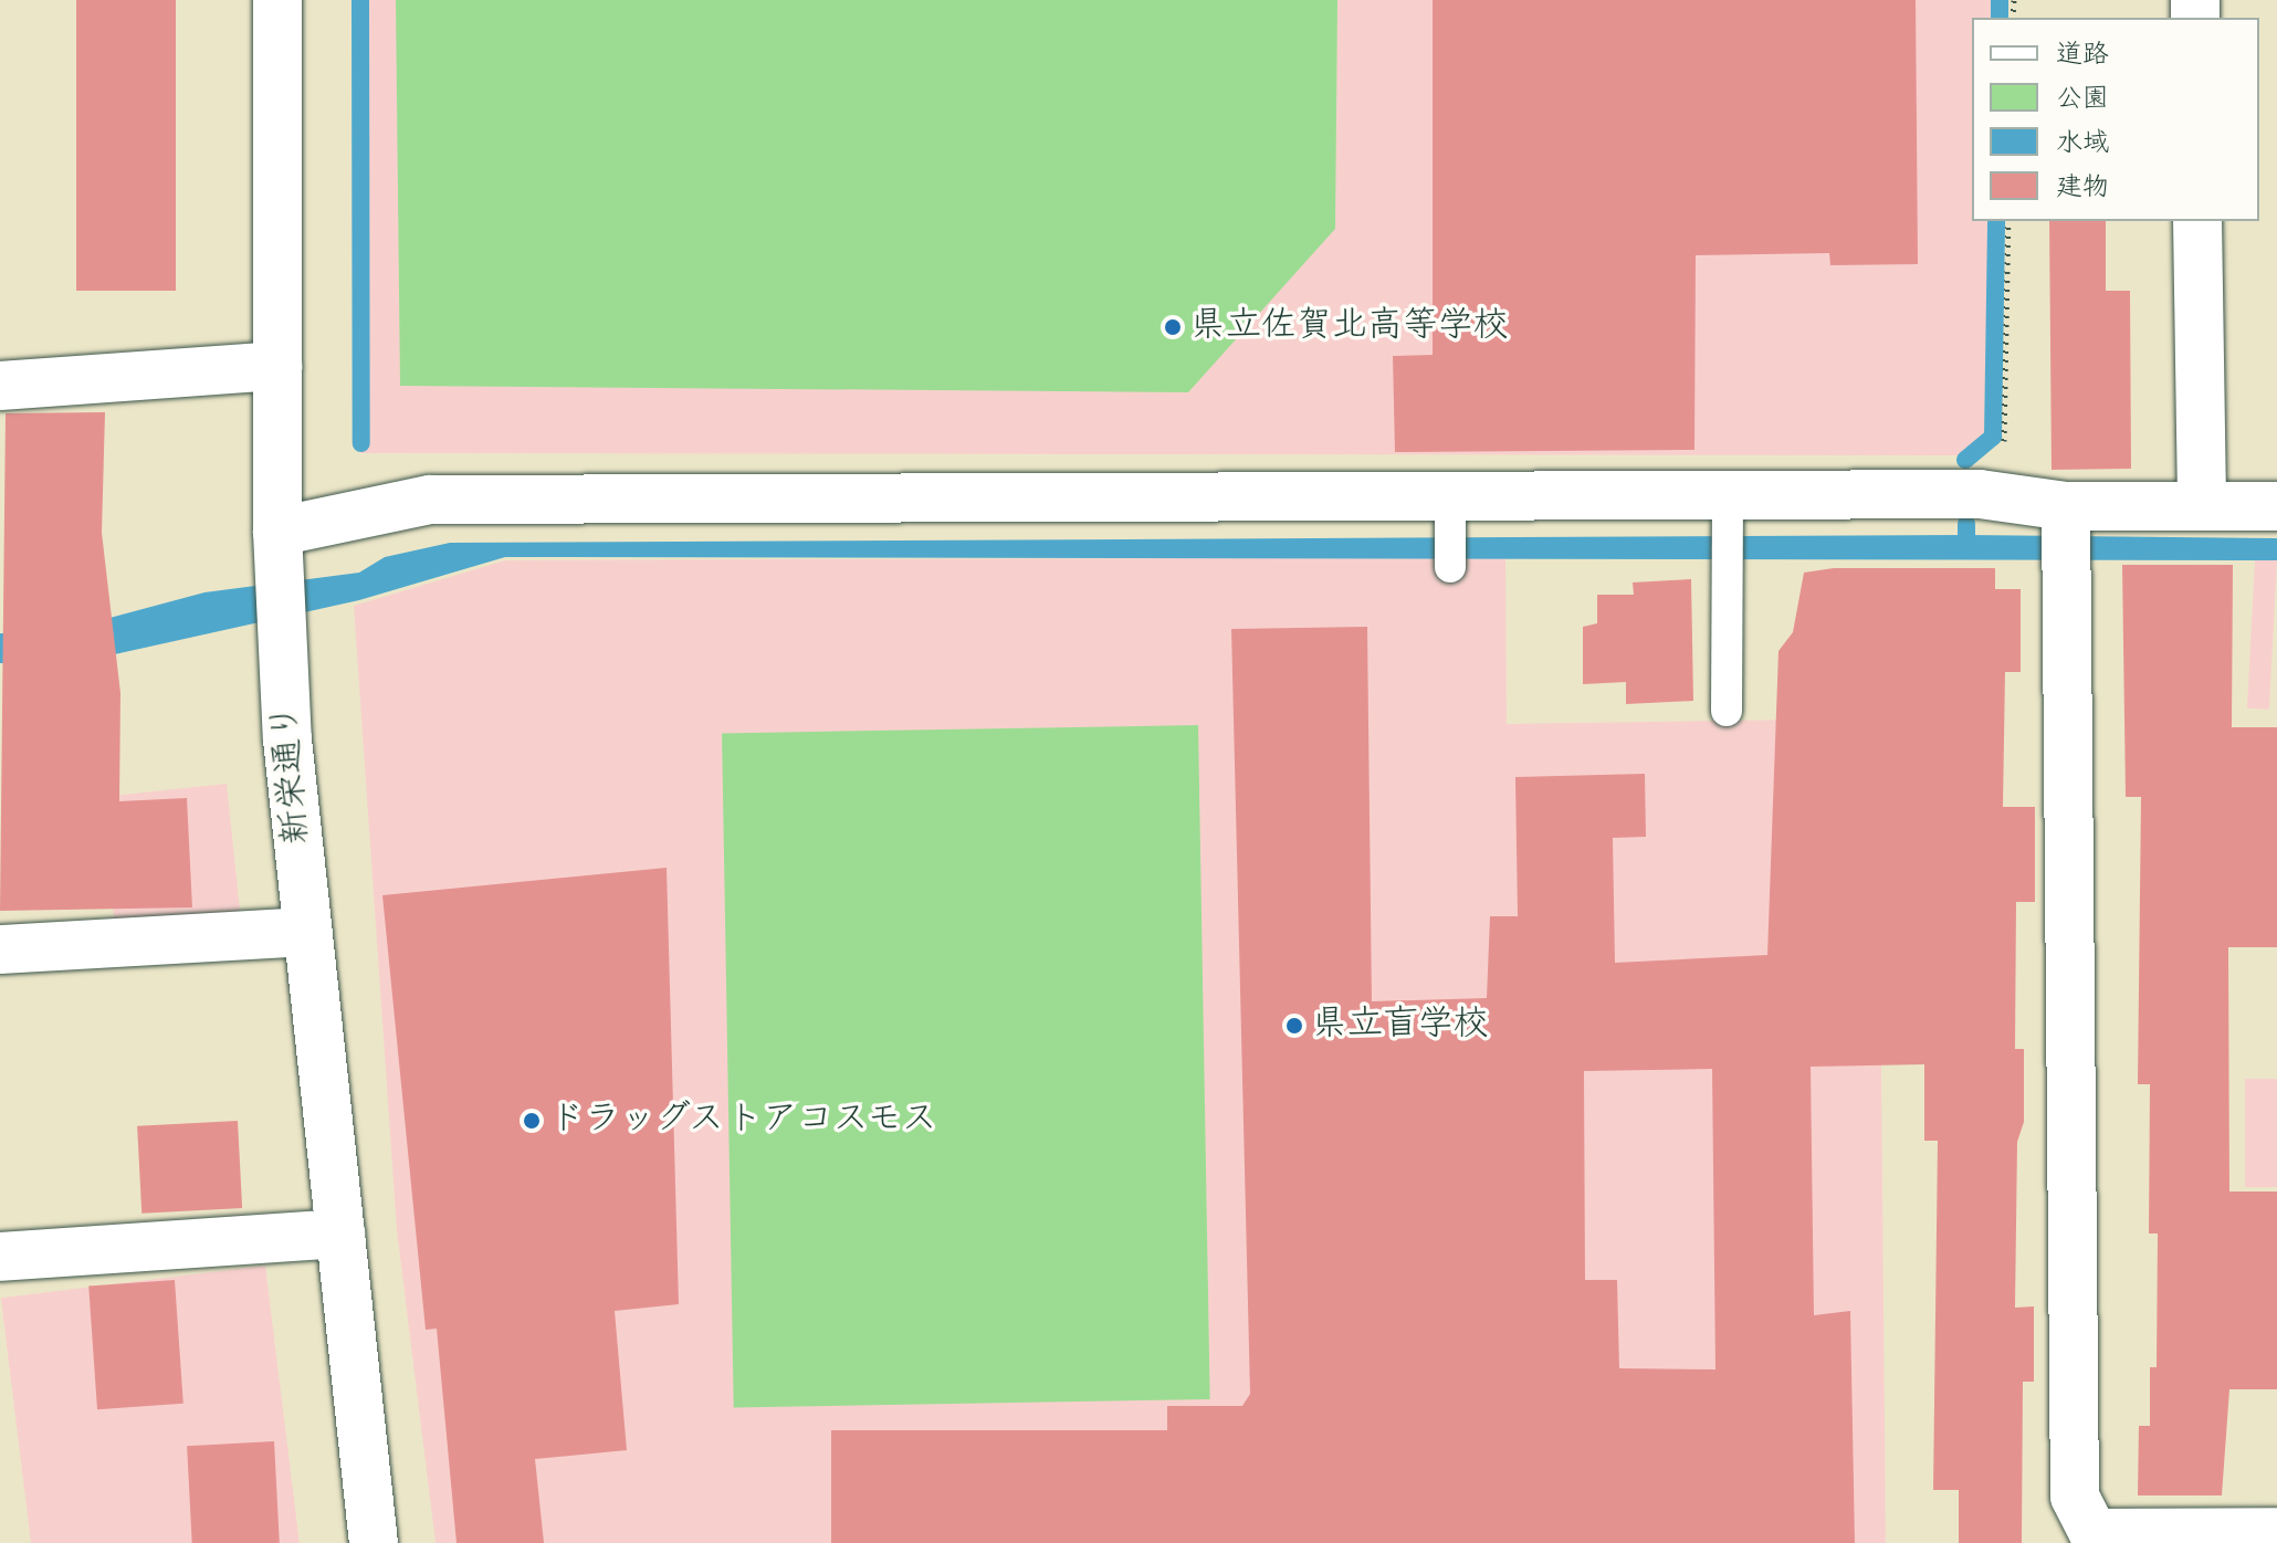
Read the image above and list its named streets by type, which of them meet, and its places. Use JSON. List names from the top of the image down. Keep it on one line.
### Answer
{"streets":{"street":["新栄通り"]},"places":["県立佐賀北高等学校","県立盲学校","ドラッグストアコスモス"],"legend":["道路","公園","水域","建物"]}
